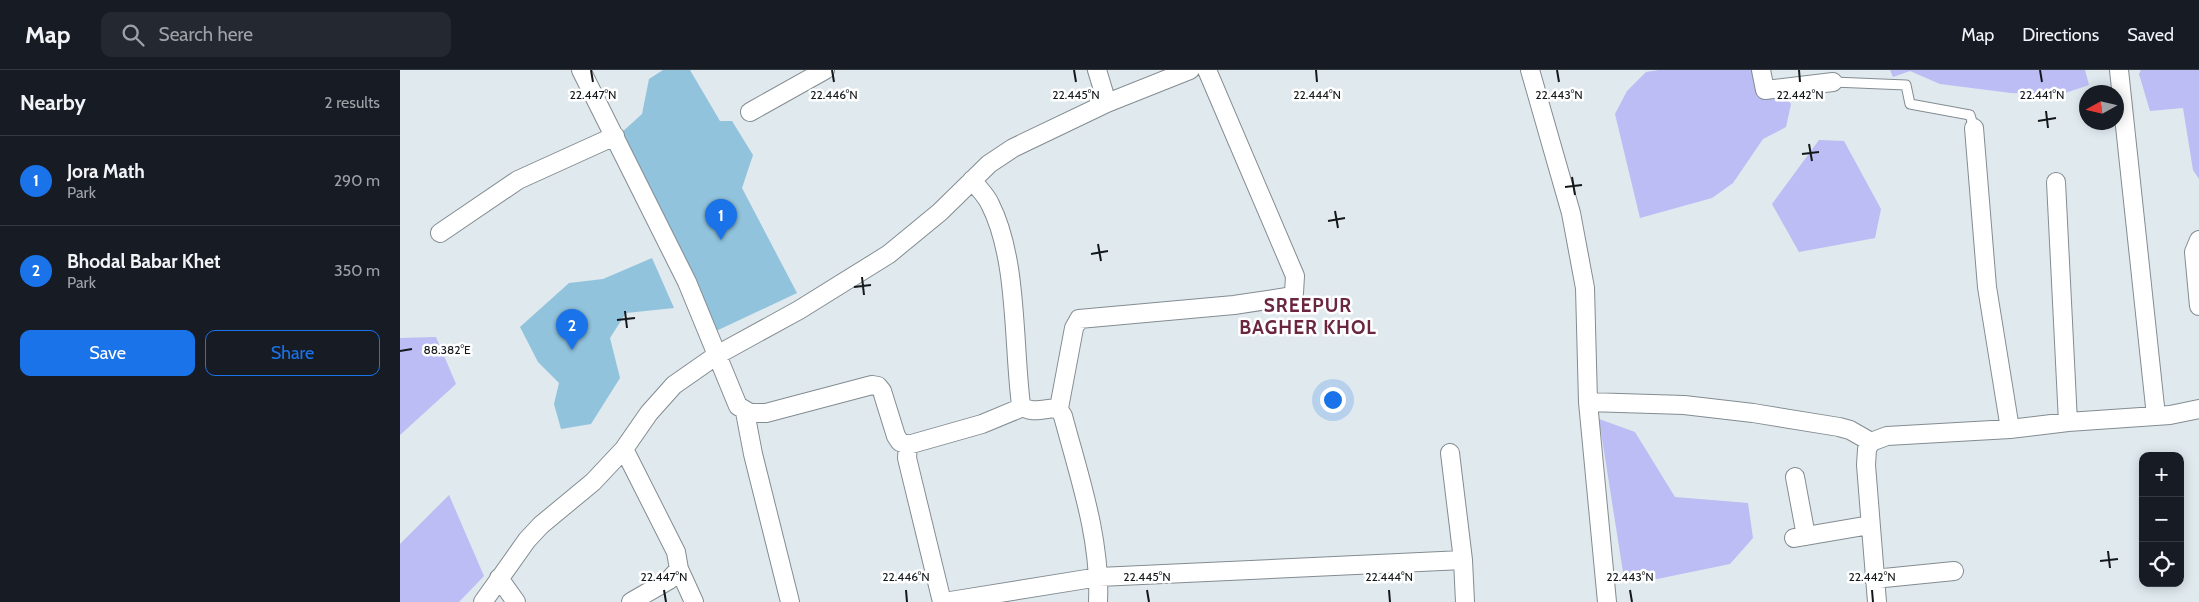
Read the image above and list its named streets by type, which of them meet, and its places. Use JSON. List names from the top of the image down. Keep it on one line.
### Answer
{"districts":["SREEPUR BAGHER KHOL"],"north":"left","page":{"header":"Map","search":"Search here","nav":["Map","Directions","Saved"],"heading":["Nearby","2 results"],"list":[{"mark":"1","name":"Jora Math","note":"Park","value":"290 m"},{"mark":"2","name":"Bhodal Babar Khet","note":"Park","value":"350 m"}],"pins":["1","2"],"buttons":["Save","Share"],"map_buttons":["+","−"]},"coordinates":["22.447°N","22.446°N","22.445°N","22.444°N","22.443°N","22.442°N","22.441°N","88.382°E"]}
